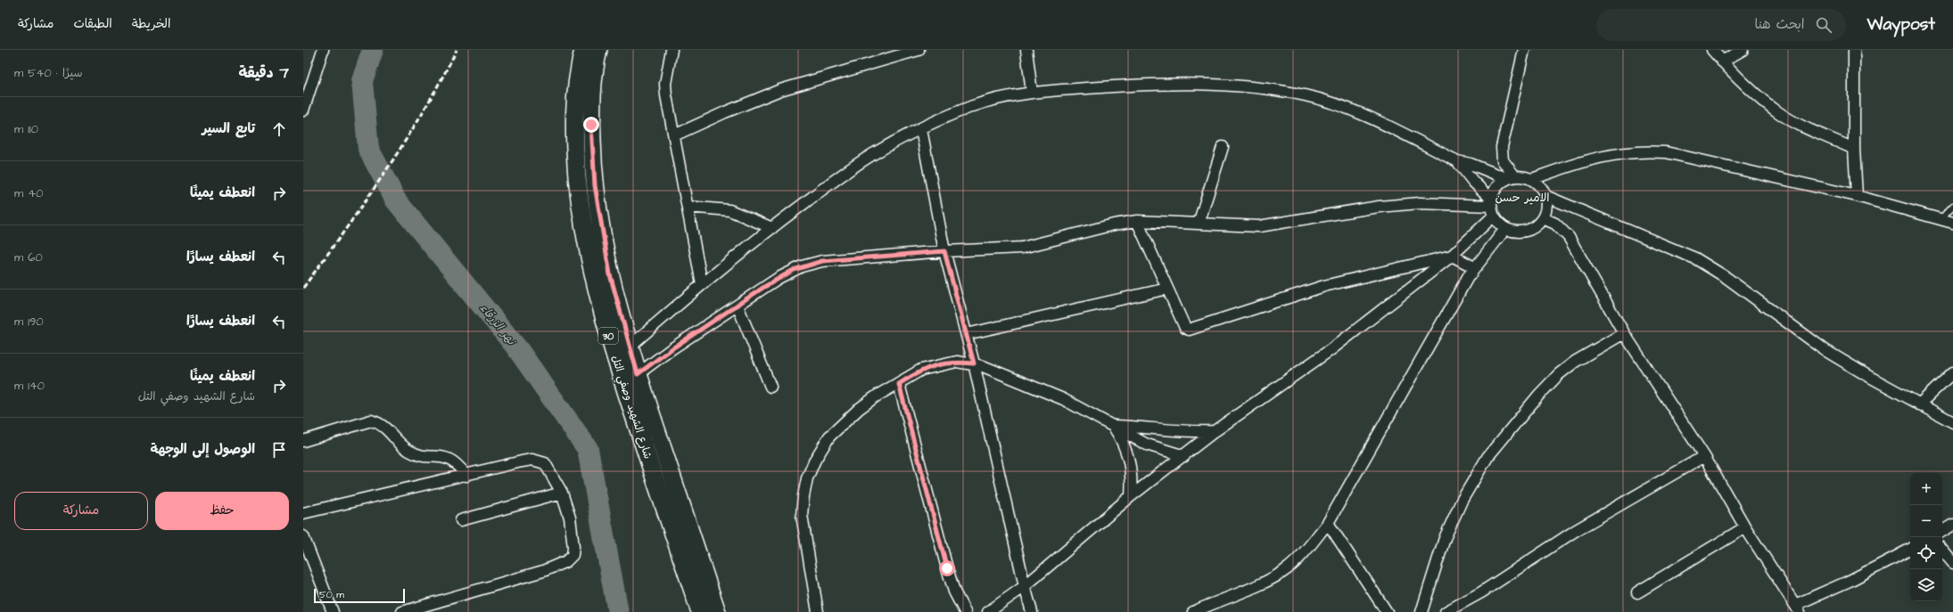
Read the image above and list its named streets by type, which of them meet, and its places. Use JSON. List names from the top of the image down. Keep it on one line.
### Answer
{"streets":{"main road":["30","شارع الشهيد وصفي التل"]},"districts":["الامير حسن"],"water":["نهر الزرقاء"],"scale_bar":"50 m","page":{"header":"Waypost","search":"ابحث هنا","nav":["الخريطة","الطبقات","مشاركة"],"heading":["7 دقيقة","سيرًا · 540 m"],"list":[["تابع السير","110 m"],["انعطف يمينًا","40 m"],["انعطف يسارًا","60 m"],["انعطف يسارًا","190 m"],["انعطف يمينًا","شارع الشهيد وصفي التل","140 m"],"الوصول إلى الوجهة"],"map_buttons":["+","−"],"buttons":["حفظ","مشاركة"],"scale":"50 m"}}
